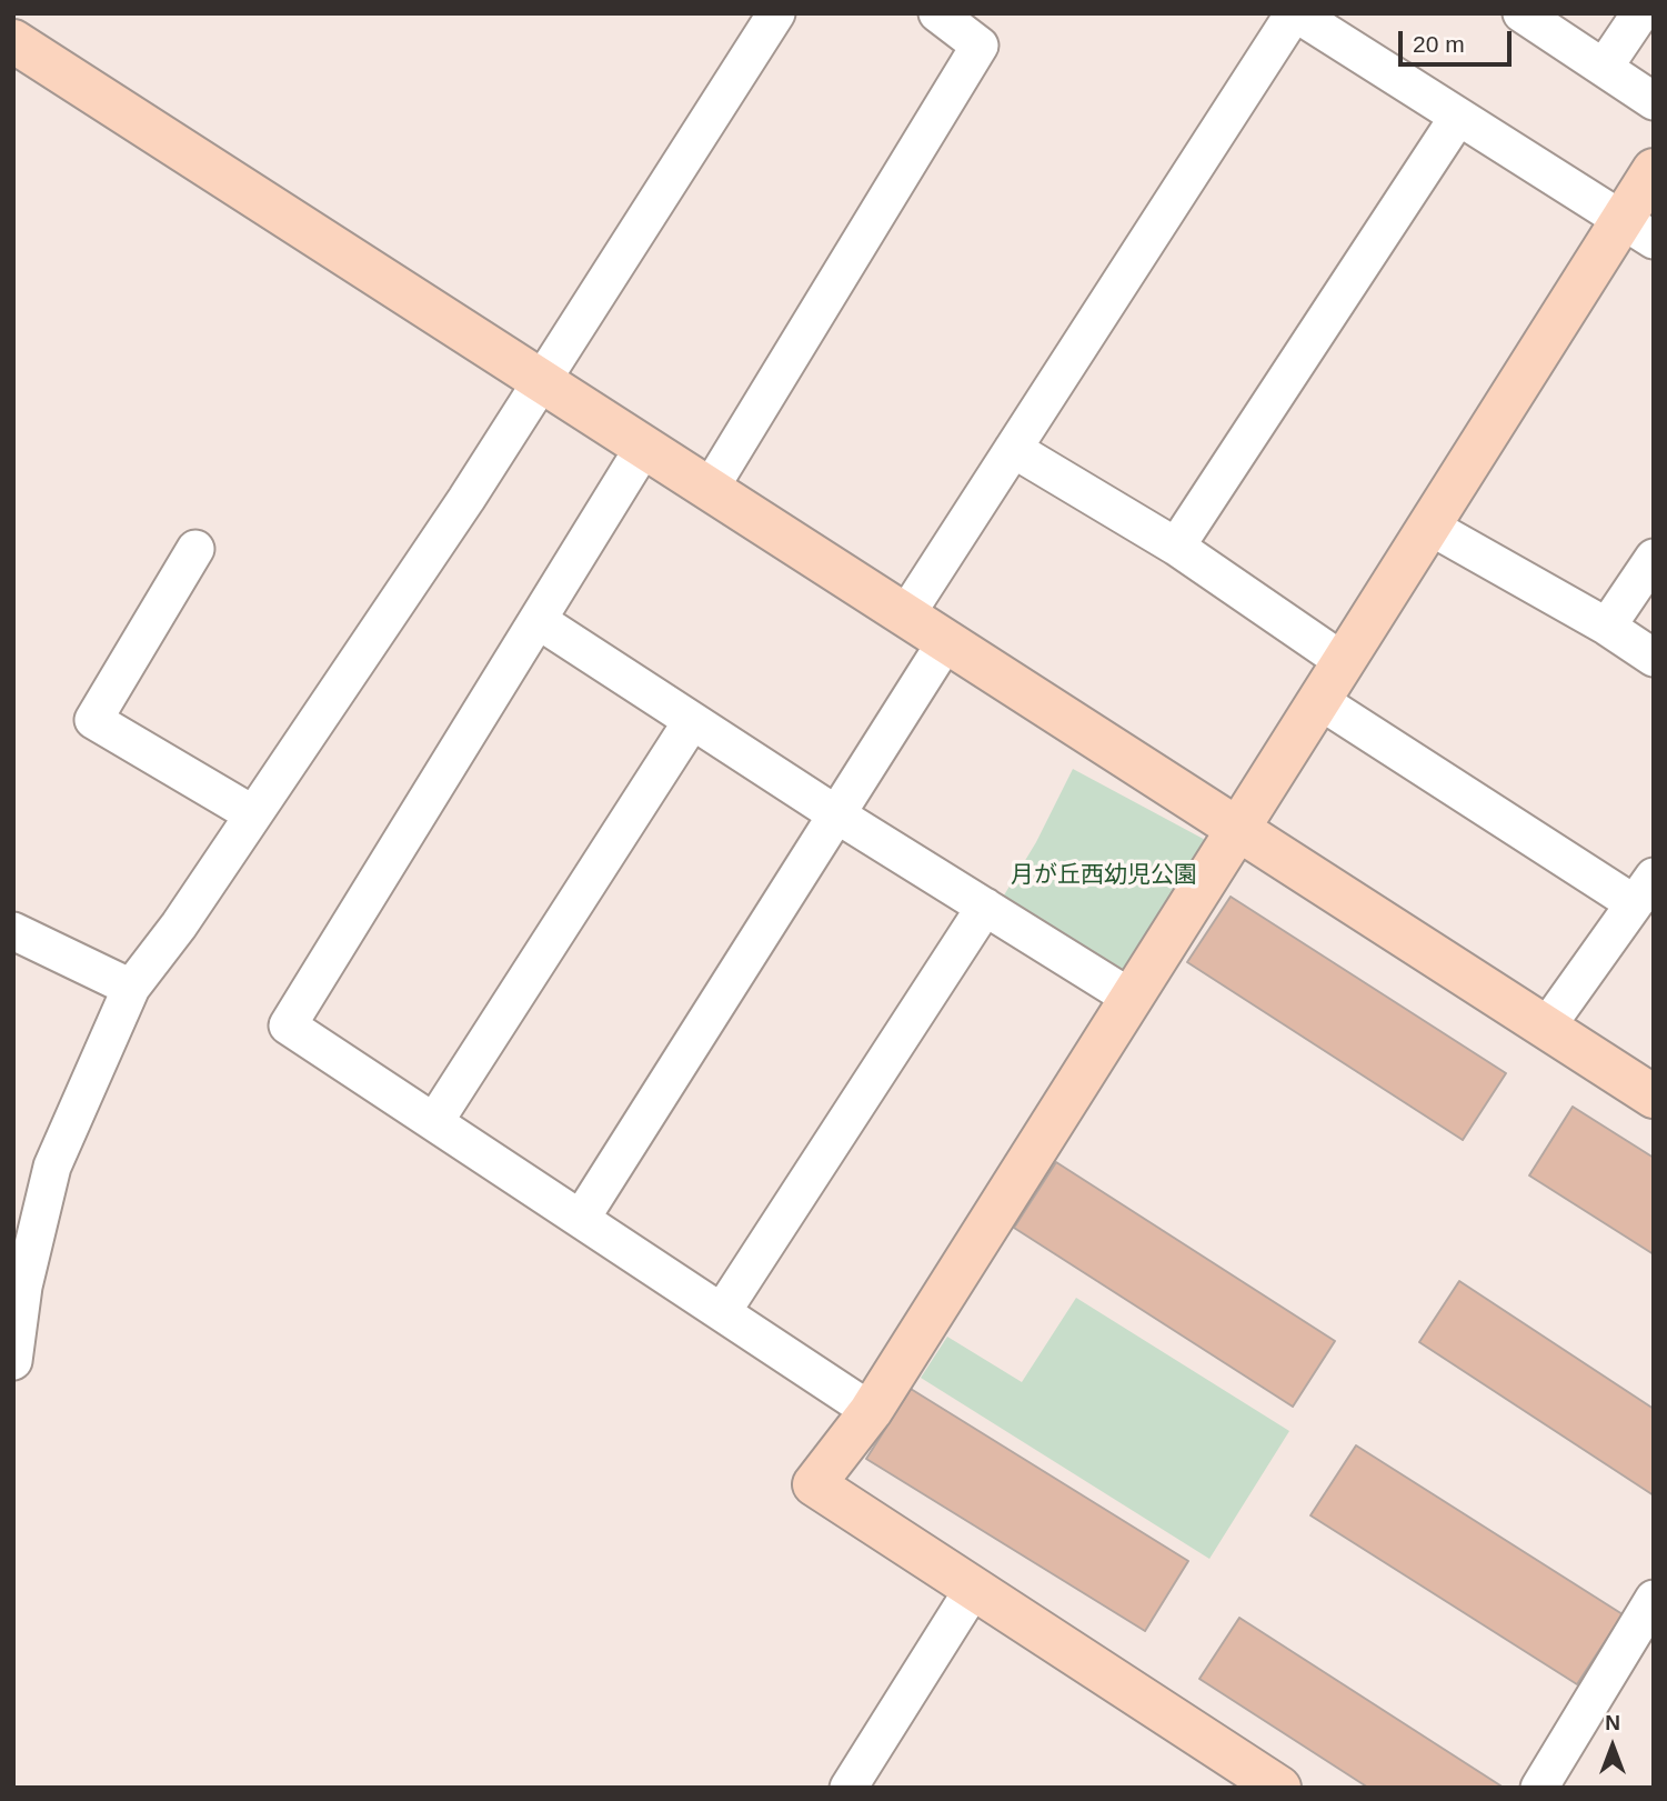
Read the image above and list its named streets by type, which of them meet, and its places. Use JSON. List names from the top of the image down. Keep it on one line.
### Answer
{"parks":["月が丘西幼児公園"],"scale_bar":"20 m","north":"top"}
